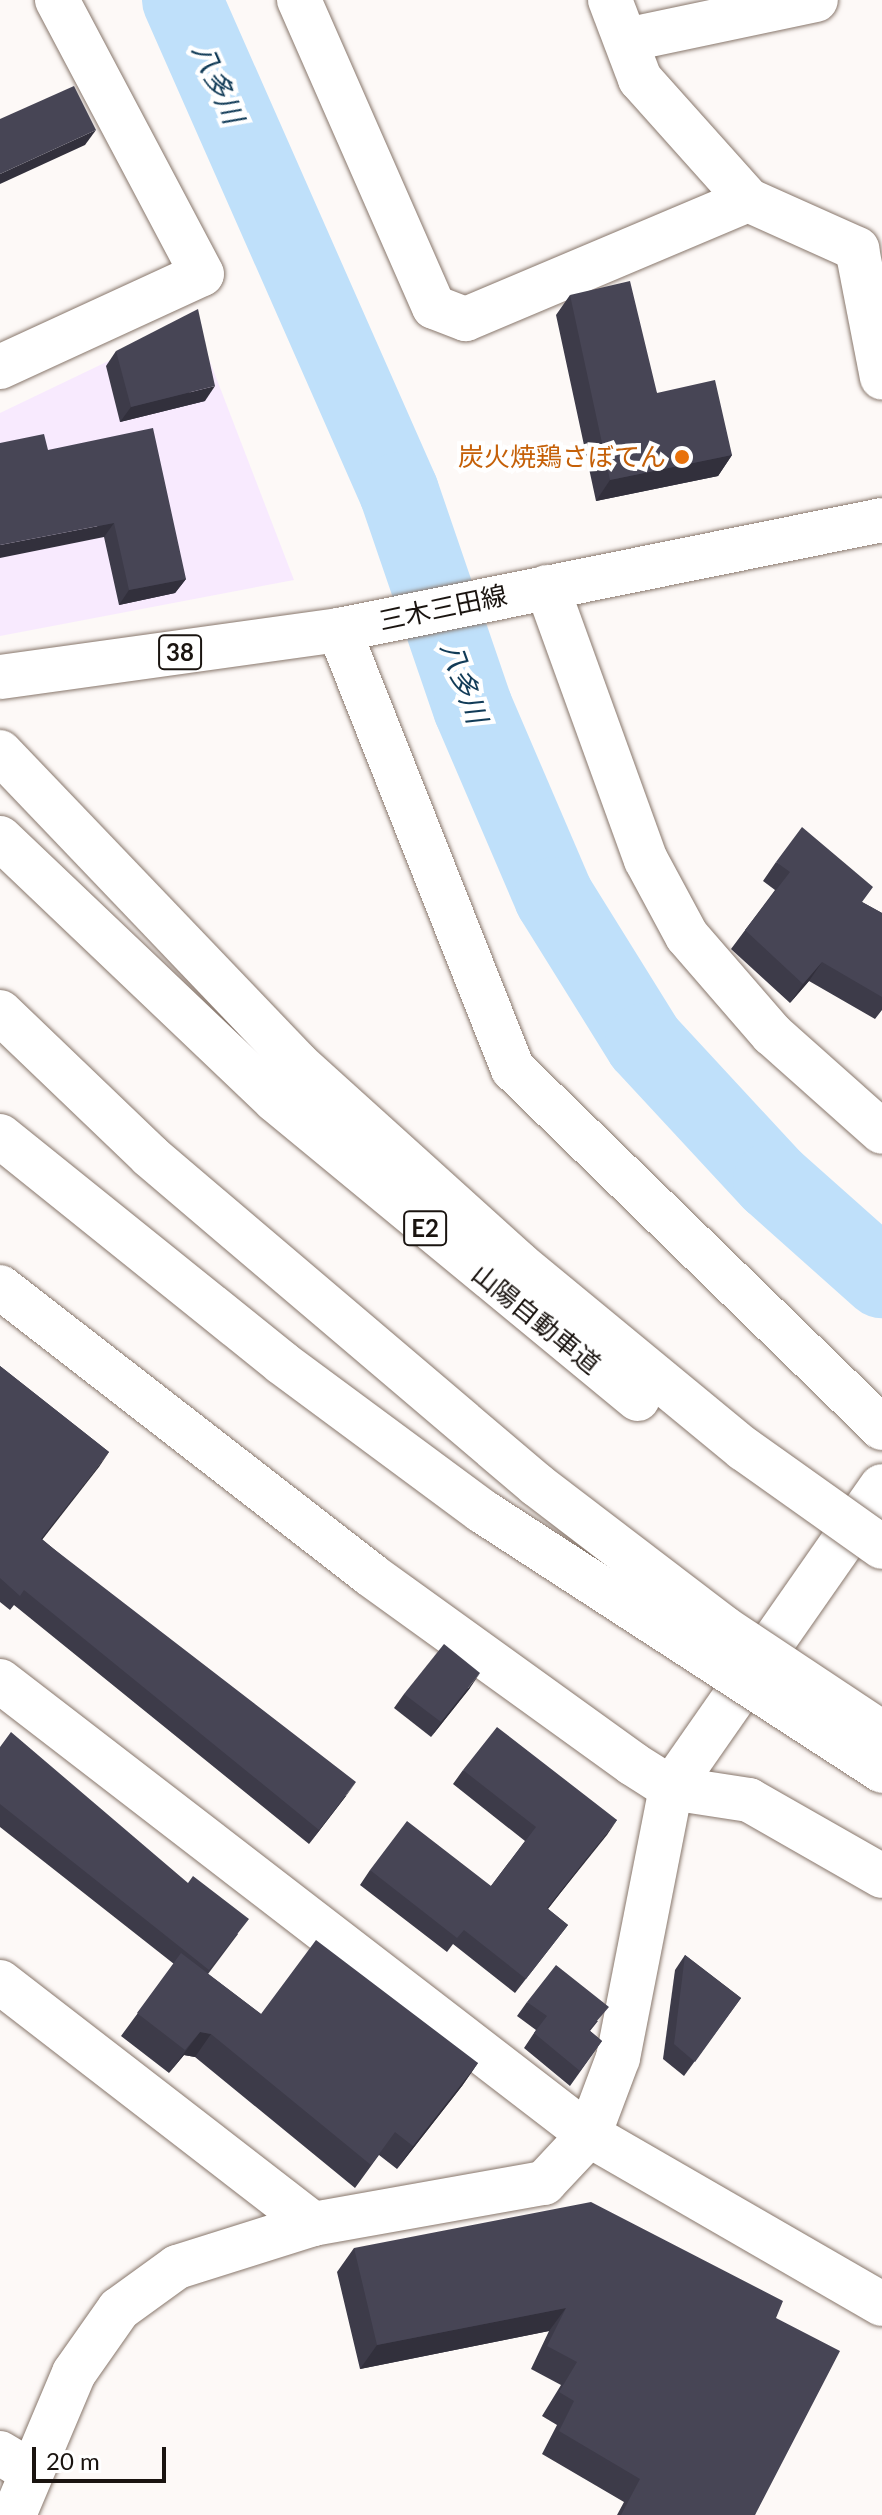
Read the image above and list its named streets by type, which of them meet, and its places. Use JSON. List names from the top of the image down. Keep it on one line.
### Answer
{"streets":{"main road":["三木三田線","38","E2","山陽自動車道"]},"water":["八多川"],"places":["炭火焼鶏さぼてん"],"scale_bar":"20 m"}
